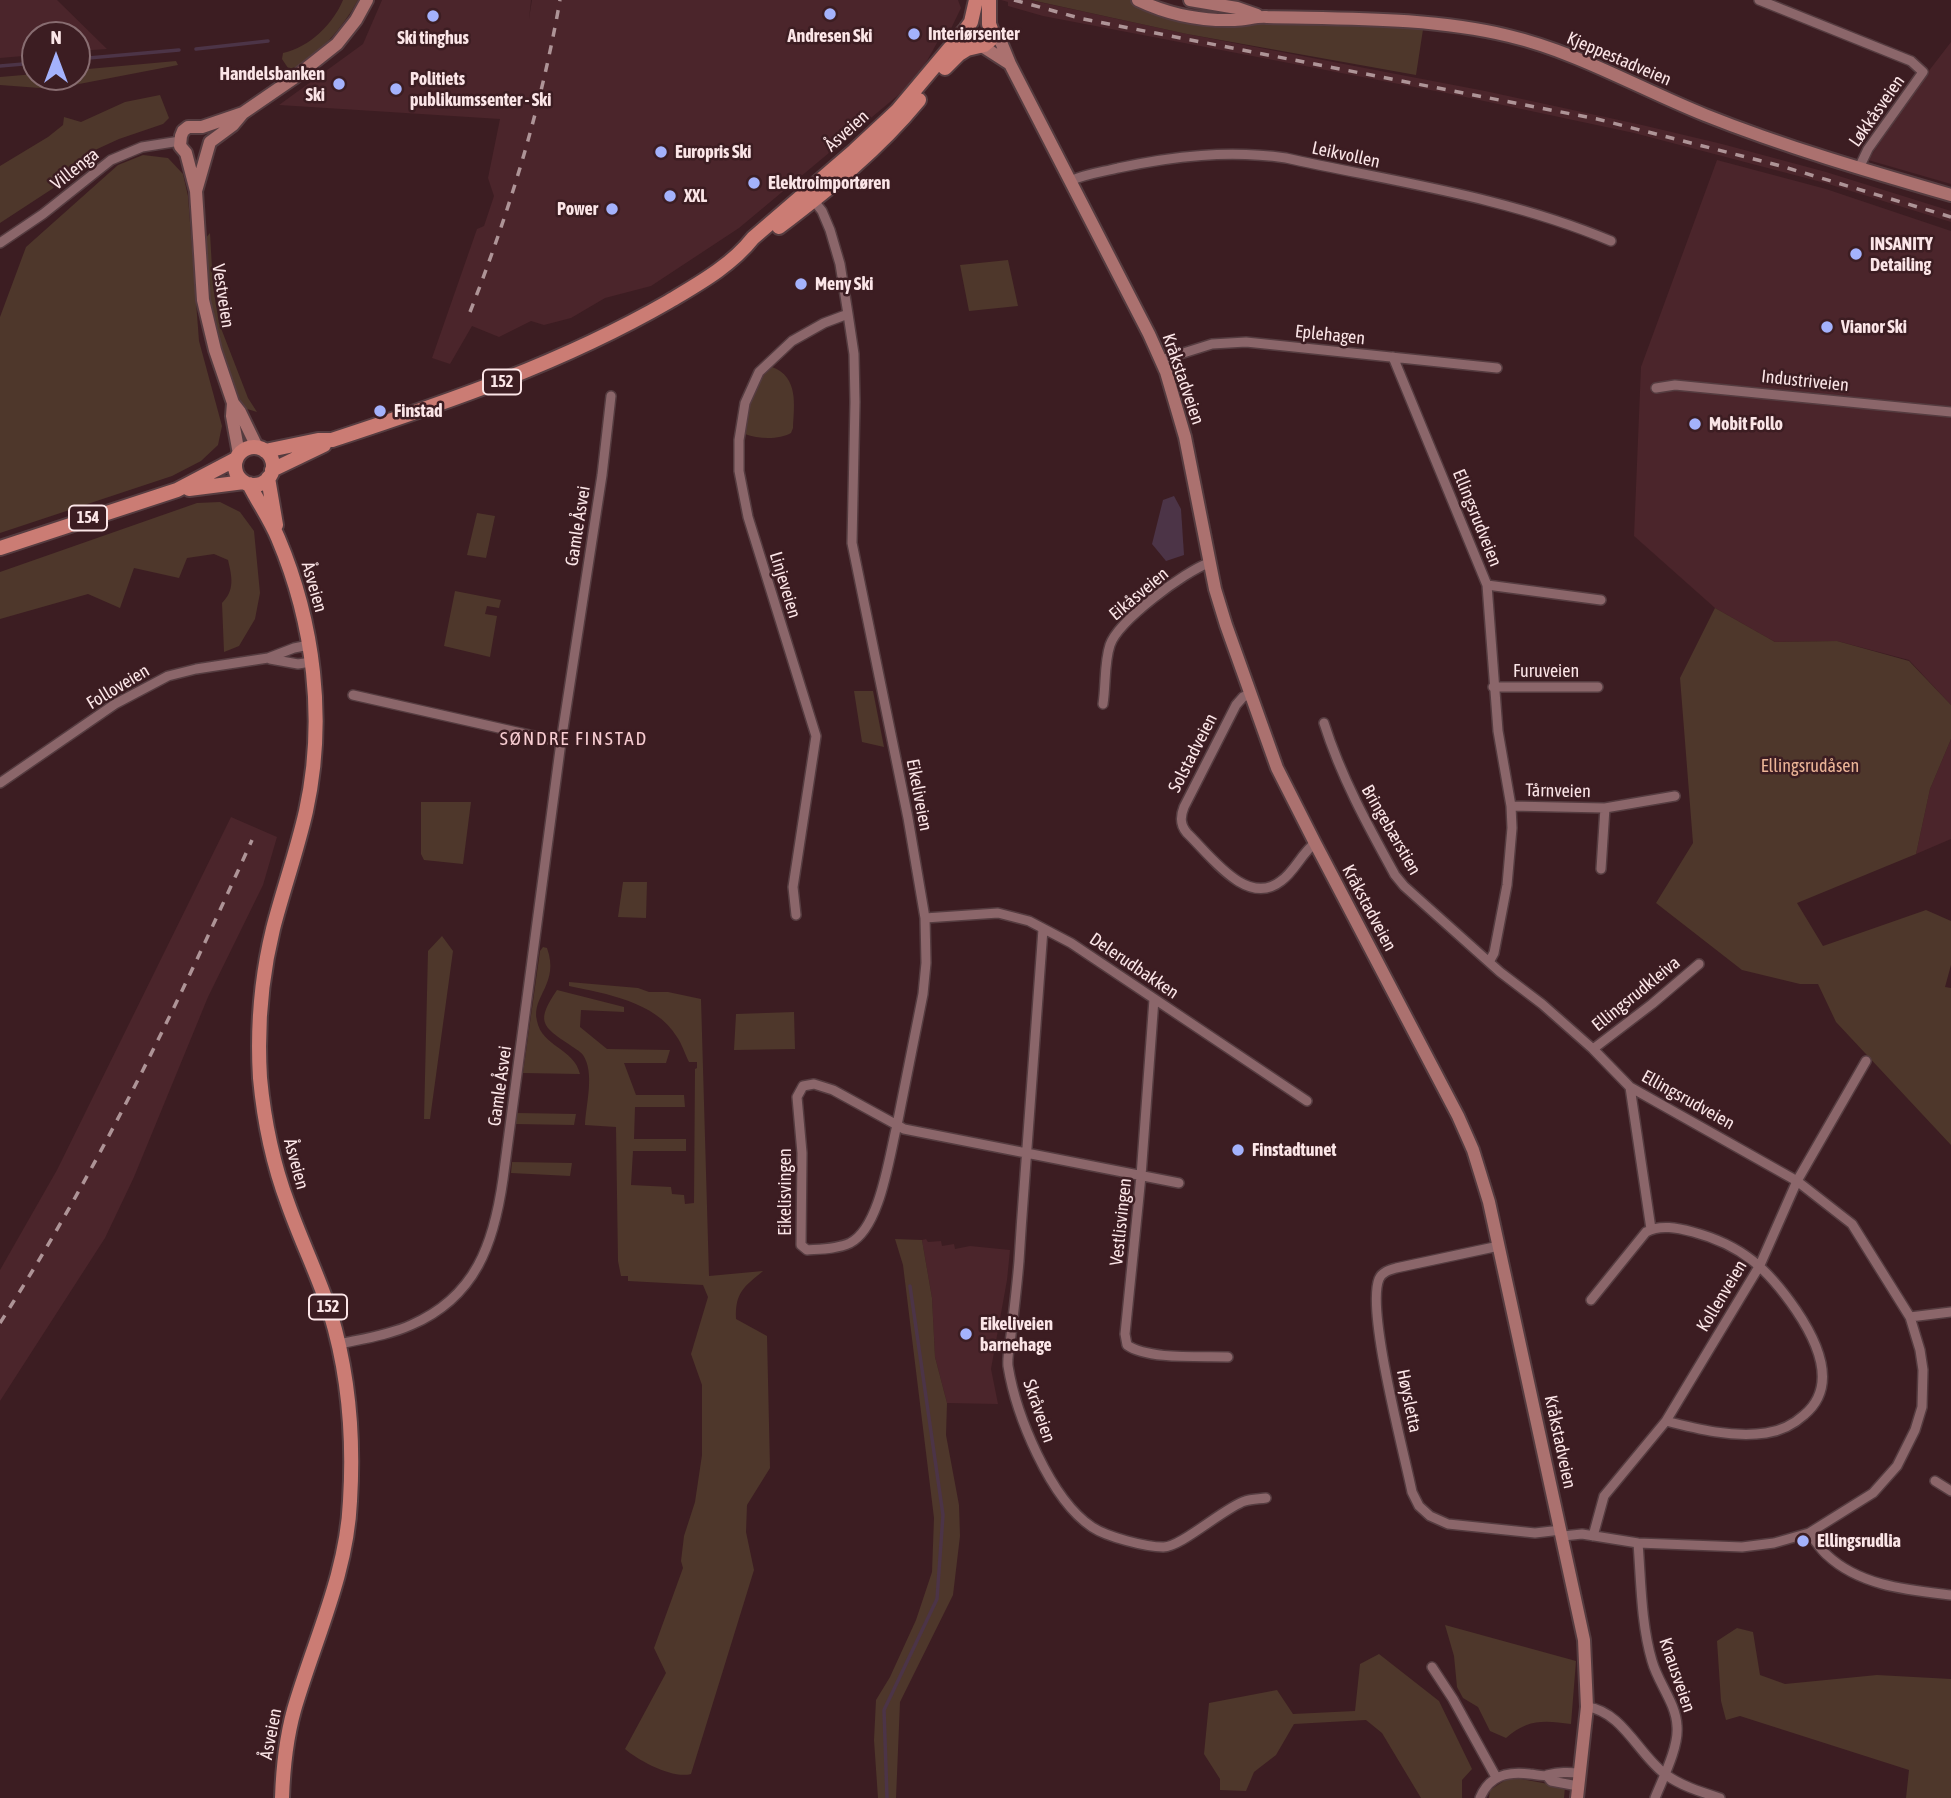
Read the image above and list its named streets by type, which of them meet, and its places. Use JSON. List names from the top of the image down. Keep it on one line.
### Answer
{"streets":{"main road":["Kjeppestadveien","Åsveien","Vestveien","Kråkstadveien","152","154"],"street":["Løkkåsveien","Leikvollen","Villenga","Eplehagen","Industriveien","Ellingsrudveien","Gamle Åsvei","Linjeveien","Eikåsveien","Furuveien","Folloveien","Solstadveien","Tårnveien","Eikeliveien","Bringebærstien","Delerudbakken","Ellingsrudkleiva","Eikelisvingen","Vestlisvingen","Kollenveien","Høysletta","Skråveien","Knausveien"]},"crossings":[["Kjeppestadveien","Løkkåsveien"],["Åsveien","Vestveien"],["Åsveien","Kråkstadveien"],["Åsveien","152"],["Åsveien","154"],["Åsveien","Gamle Åsvei"],["Åsveien","Folloveien"],["Åsveien","Eikeliveien"],["Leikvollen","Kråkstadveien"],["Villenga","Vestveien"],["Vestveien","154"],["Eplehagen","Kråkstadveien"],["Eplehagen","Ellingsrudveien"],["Kråkstadveien","152"],["Kråkstadveien","Ellingsrudveien"],["Kråkstadveien","Eikåsveien"],["Kråkstadveien","Solstadveien"],["Kråkstadveien","Høysletta"],["Ellingsrudveien","Furuveien"],["Ellingsrudveien","Tårnveien"],["Ellingsrudveien","Bringebærstien"],["Ellingsrudveien","Ellingsrudkleiva"],["Ellingsrudveien","Kollenveien"],["Ellingsrudveien","Høysletta"],["Ellingsrudveien","Knausveien"],["Linjeveien","Eikeliveien"],["Eikeliveien","Delerudbakken"],["Eikeliveien","Eikelisvingen"],["Delerudbakken","Vestlisvingen"],["Delerudbakken","Skråveien"]],"districts":["SØNDRE FINSTAD"],"parks":["Ellingsrudåsen"],"places":["Andresen Ski","Ski tinghus","Interiørsenter","Handelsbanken Ski","Politiets publikumssenter - Ski","Europris Ski","Elektroimportøren","XXL","Power","INSANITY Detailing","Meny Ski","Vianor Ski","Finstad","Mobit Follo","Finstadtunet","Eikeliveien barnehage","Ellingsrudlia"],"north":"top"}
